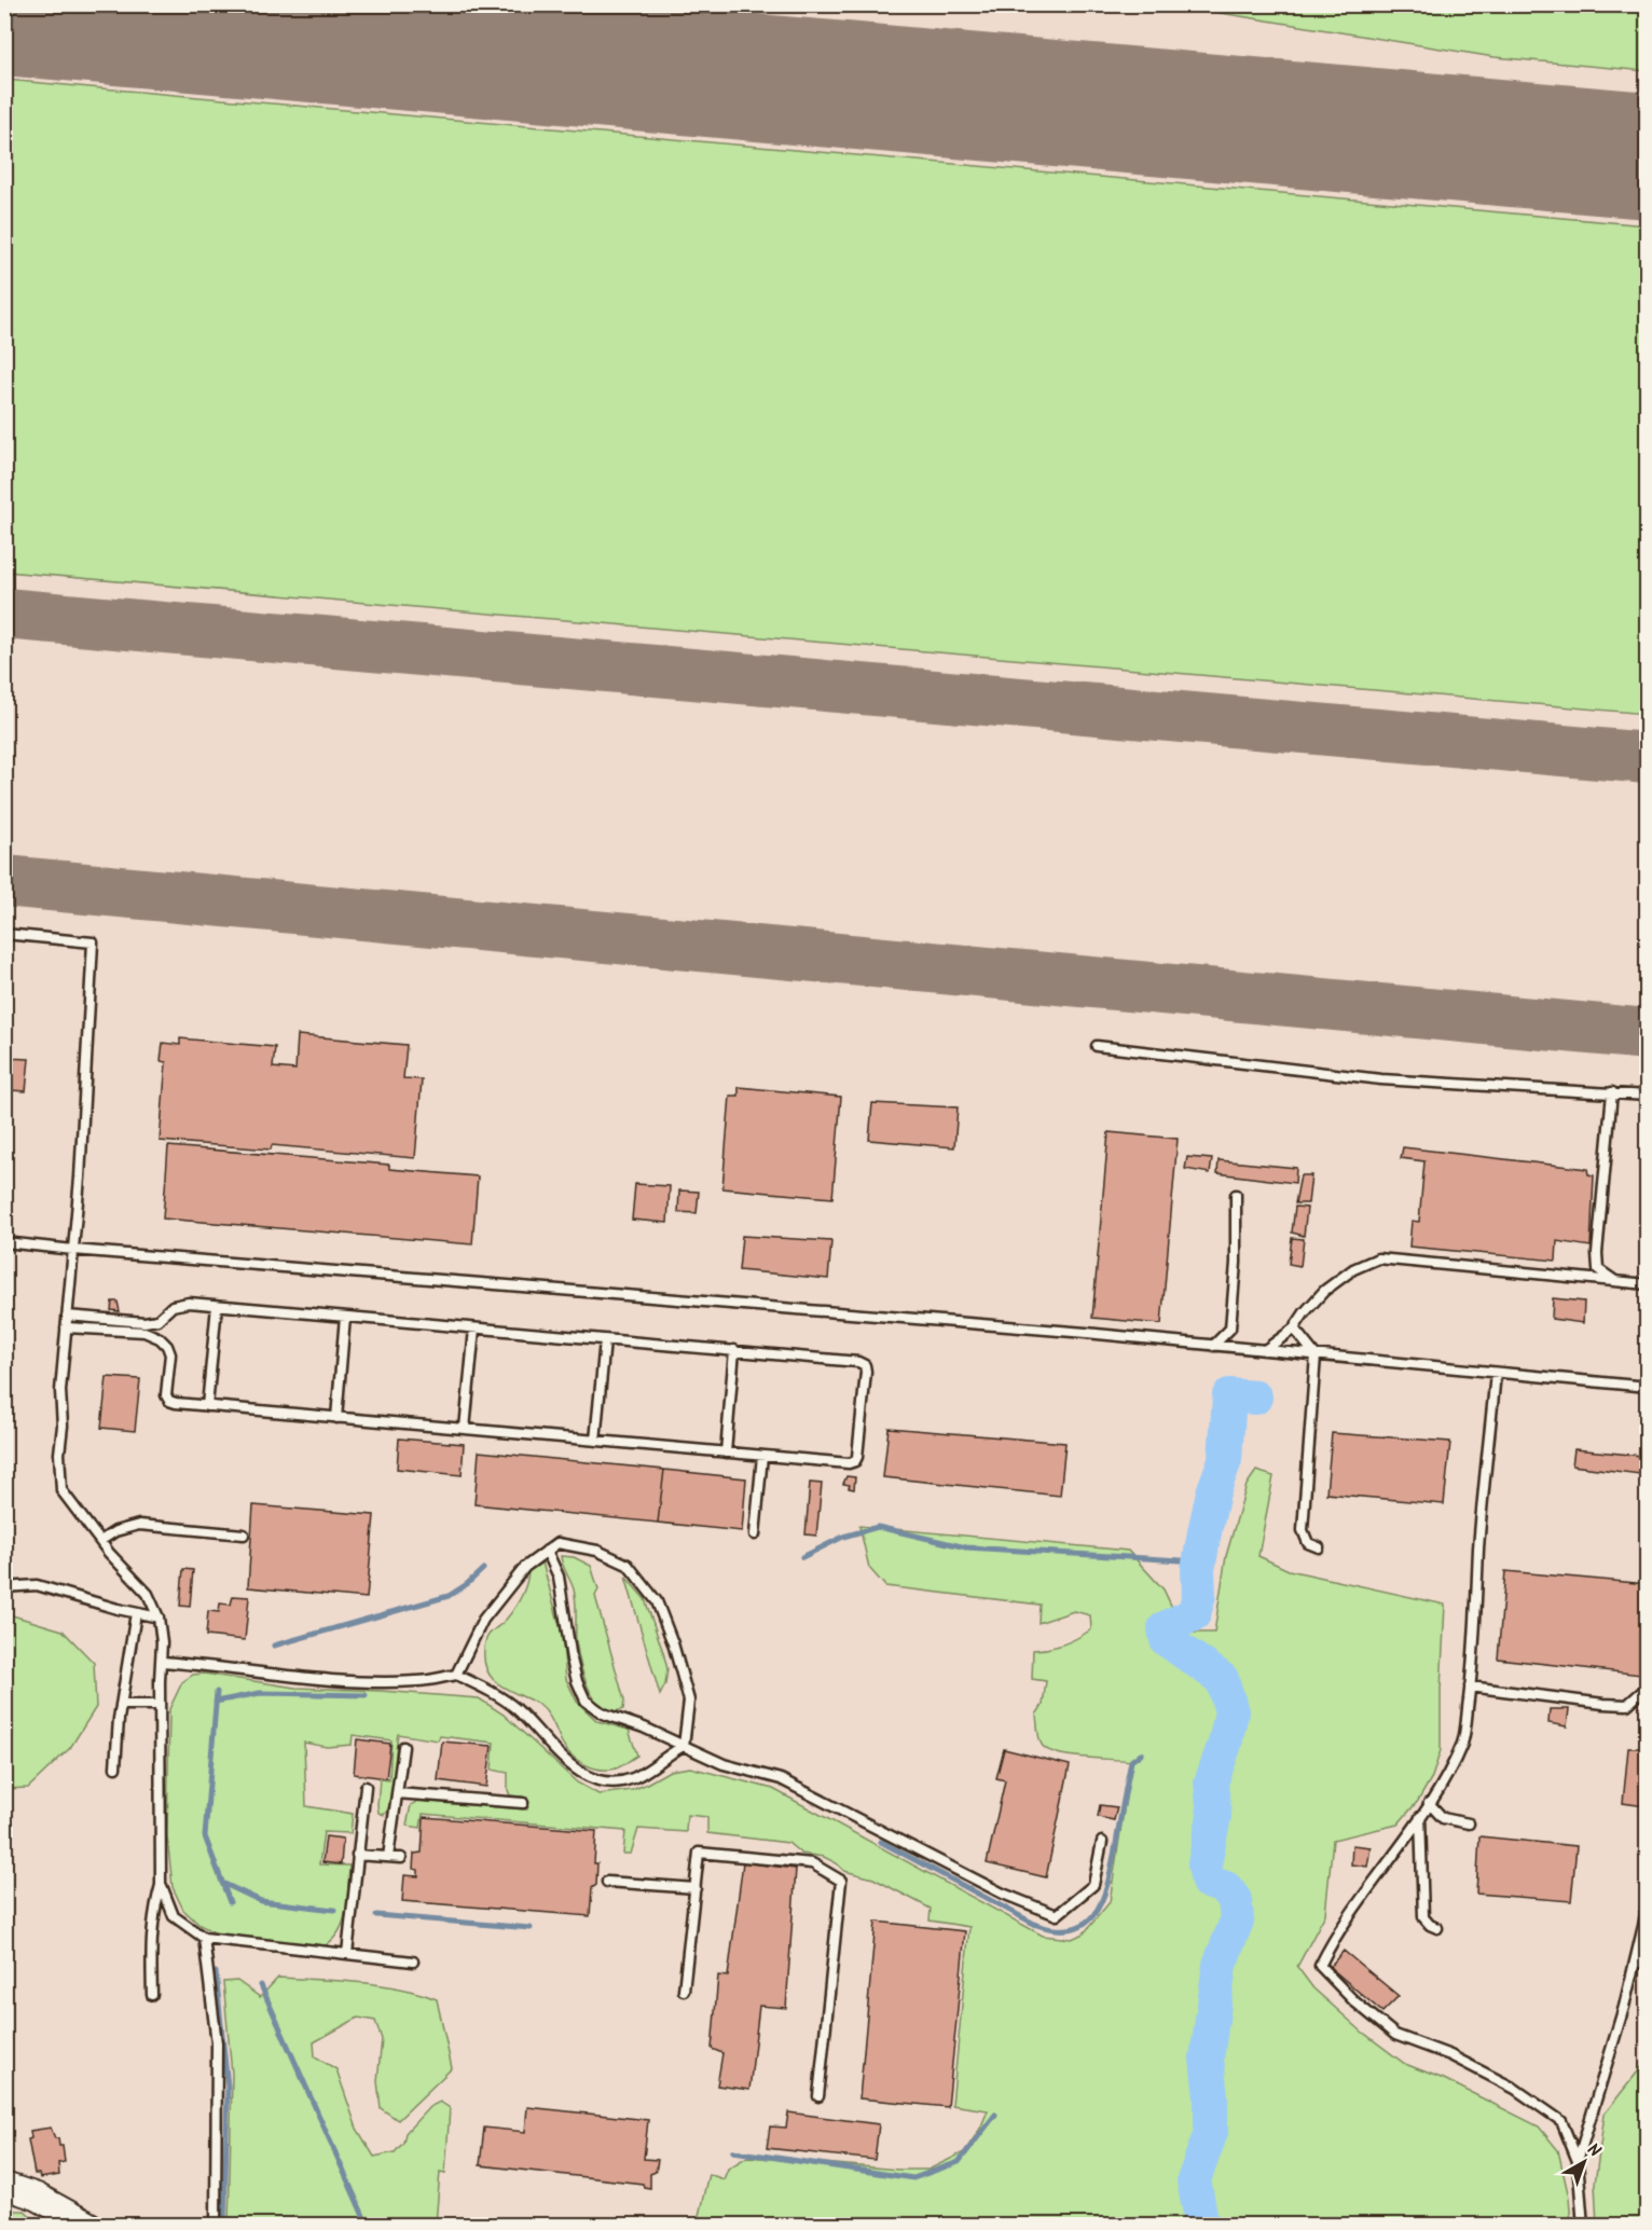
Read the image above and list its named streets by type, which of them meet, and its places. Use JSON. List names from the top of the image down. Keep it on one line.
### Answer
{"north":"top right"}
